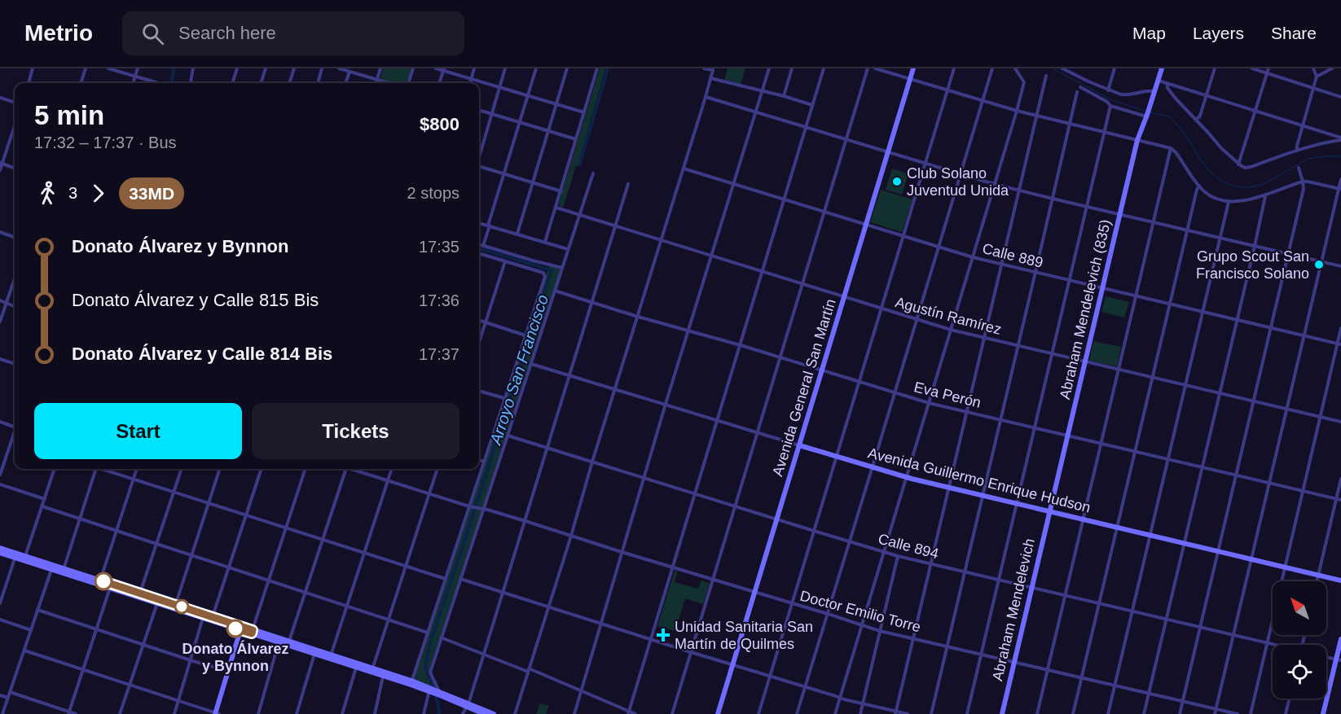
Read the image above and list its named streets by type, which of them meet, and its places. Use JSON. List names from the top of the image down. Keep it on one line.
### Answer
{"streets":{"main road":["Abraham Mendelevich (835)","Avenida General San Martín","Avenida Guillermo Enrique Hudson","Abraham Mendelevich"],"street":["Calle 889","Agustín Ramírez","Eva Perón","Calle 894","Doctor Emilio Torre"]},"crossings":[["Calle 889","Abraham Mendelevich (835)"],["Calle 889","Avenida General San Martín"],["Abraham Mendelevich (835)","Agustín Ramírez"],["Abraham Mendelevich (835)","Eva Perón"],["Abraham Mendelevich (835)","Avenida Guillermo Enrique Hudson"],["Abraham Mendelevich (835)","Abraham Mendelevich"],["Agustín Ramírez","Avenida General San Martín"],["Avenida General San Martín","Eva Perón"],["Avenida General San Martín","Avenida Guillermo Enrique Hudson"],["Avenida General San Martín","Calle 894"],["Avenida General San Martín","Doctor Emilio Torre"],["Avenida Guillermo Enrique Hudson","Abraham Mendelevich"],["Calle 894","Abraham Mendelevich"],["Abraham Mendelevich","Doctor Emilio Torre"]],"water":["Arroyo San Francisco"],"places":{"other":["Club Solano Juventud Unida","Grupo Scout San Francisco Solano","Donato Álvarez y Bynnon"],"health":["Unidad Sanitaria San Martín de Quilmes"]},"lines":["bus line 33MD"],"north":"top left","page":{"header":"Metrio","search":"Search here","nav":["Map","Layers","Share"],"heading":["5 min","17:32 – 17:37 · Bus","$800"],"legs":["3","33MD","2 stops"],"list":[{"name":"Donato Álvarez y Bynnon","value":"17:35"},{"name":"Donato Álvarez y Calle 815 Bis","value":"17:36"},{"name":"Donato Álvarez y Calle 814 Bis","value":"17:37"}],"buttons":["Start","Tickets"]}}
